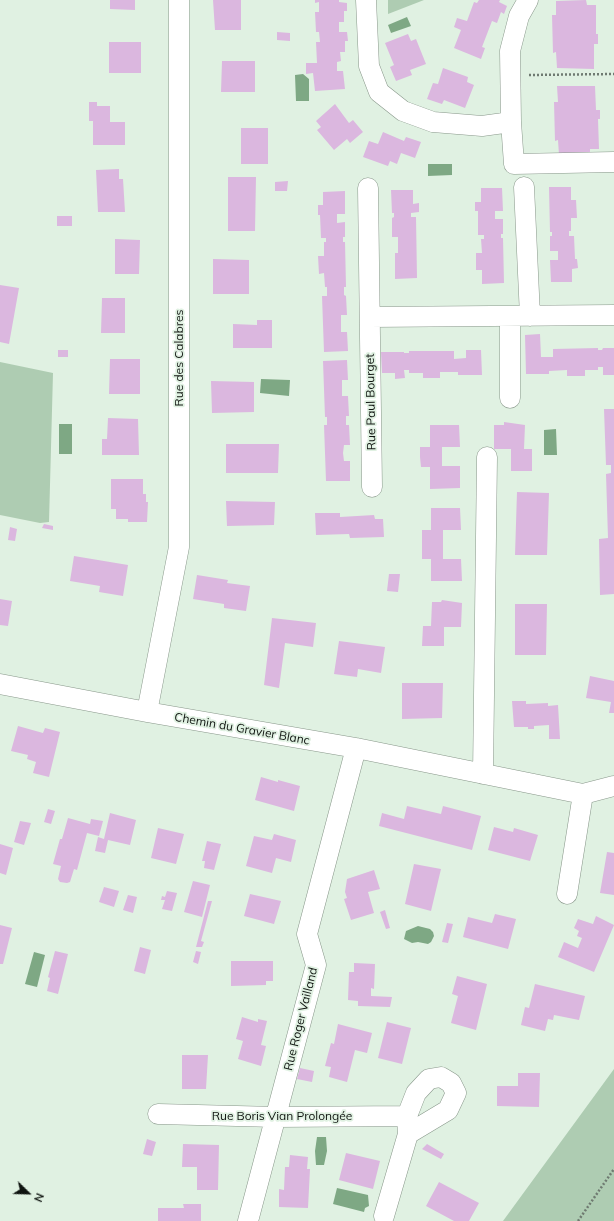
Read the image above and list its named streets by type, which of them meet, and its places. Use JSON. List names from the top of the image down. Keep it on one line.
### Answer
{"streets":{"street":["Rue des Calabres","Rue Paul Bourget","Chemin du Gravier Blanc","Rue Roger Vailland","Rue Boris Vian Prolongée"]},"crossings":[["Rue des Calabres","Chemin du Gravier Blanc"],["Chemin du Gravier Blanc","Rue Roger Vailland"],["Rue Roger Vailland","Rue Boris Vian Prolongée"]],"north":"bottom right"}
